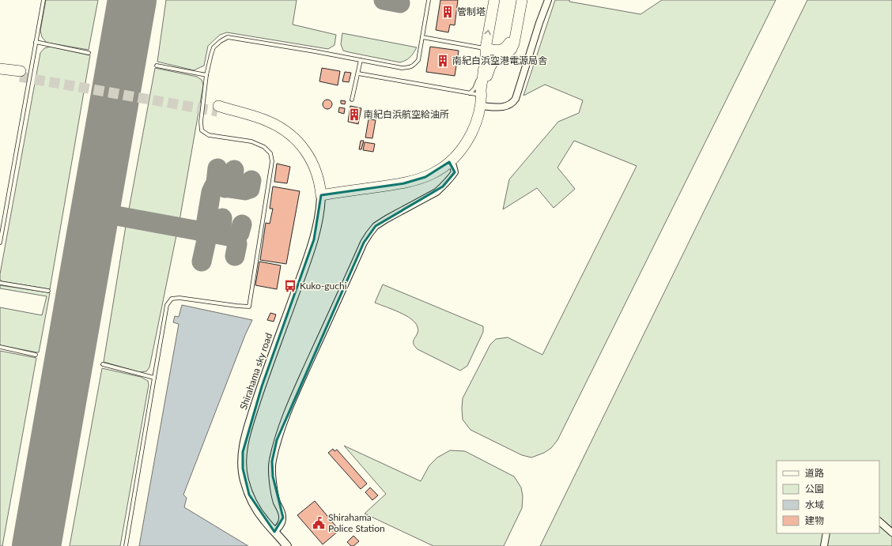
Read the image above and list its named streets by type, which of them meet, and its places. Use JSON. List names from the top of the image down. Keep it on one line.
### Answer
{"streets":{"street":["Shirahama sky road"]},"places":{"building":["管制塔","南紀白浜空港電源局舎","南紀白浜航空給油所"],"bus stop":["Kuko-guchi"],"public building":["Shirahama Police Station"]},"legend":["道路","公園","水域","建物"]}
